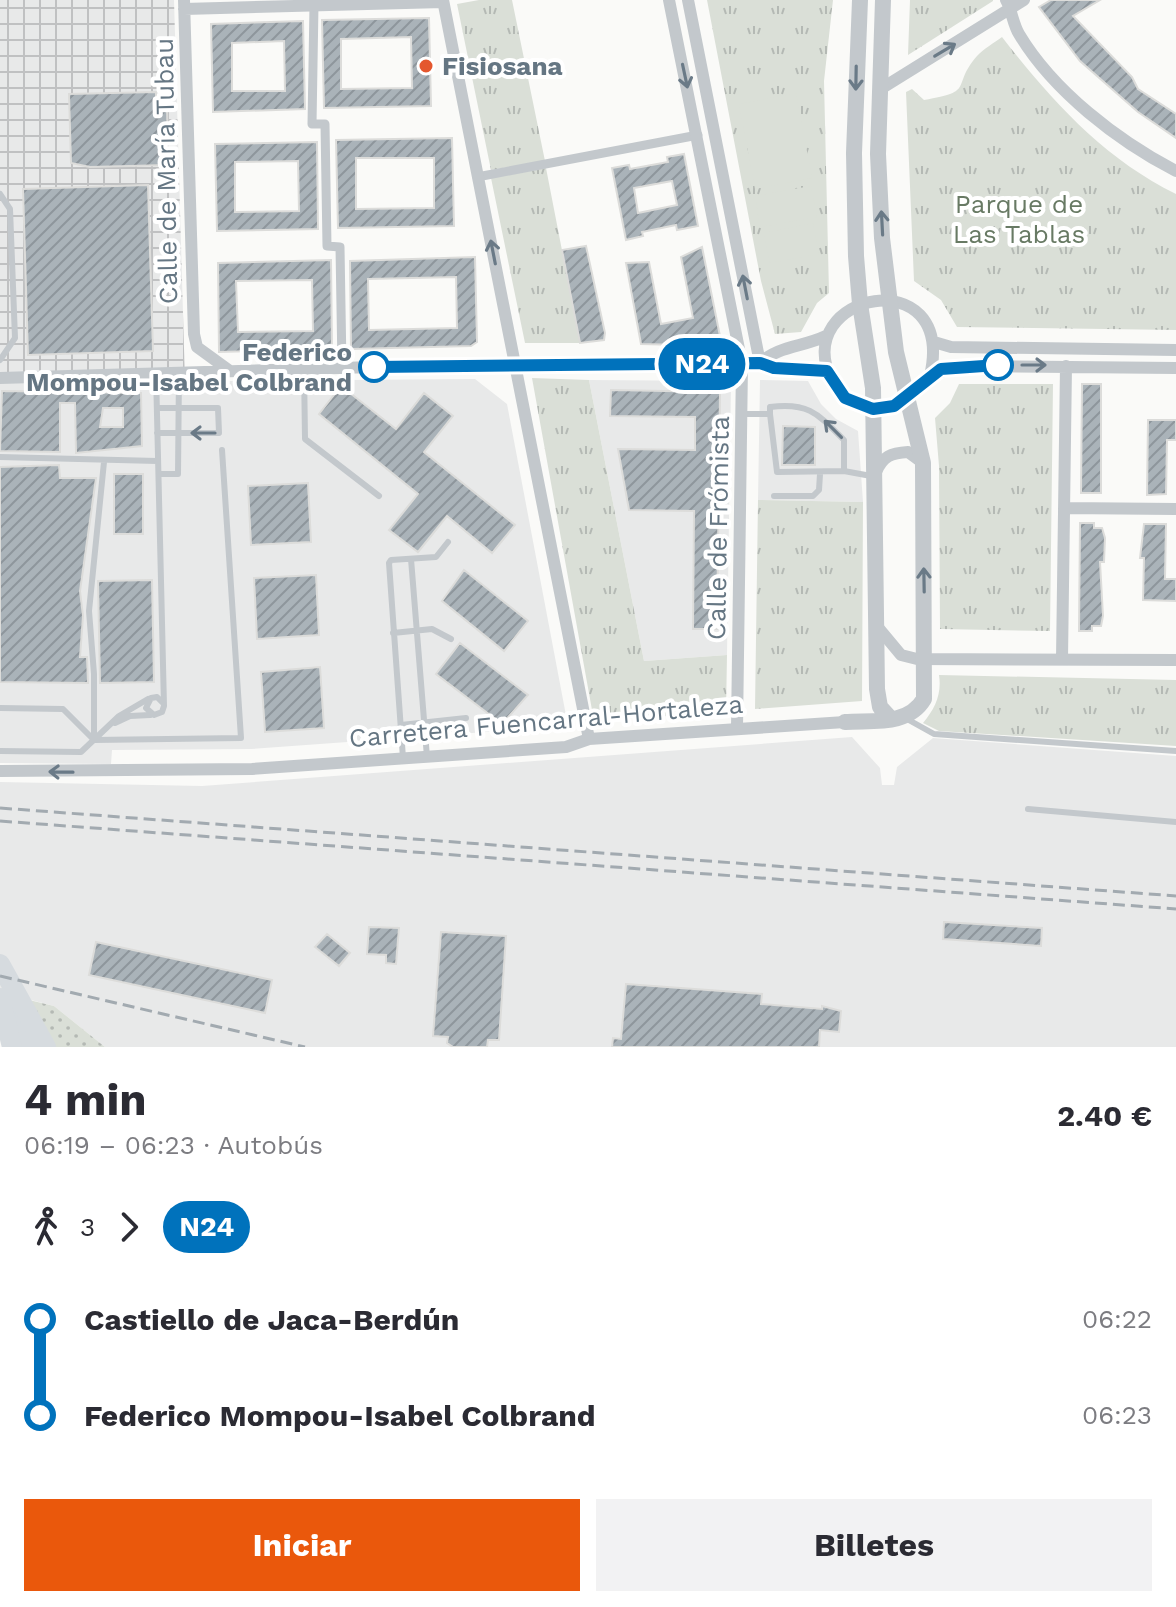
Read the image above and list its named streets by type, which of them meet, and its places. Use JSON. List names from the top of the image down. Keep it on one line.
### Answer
{"streets":{"street":["Calle de María Tubau","Calle de Frómista","Carretera Fuencarral-Hortaleza"]},"crossings":[["Calle de Frómista","Carretera Fuencarral-Hortaleza"]],"one_way":["Carretera Fuencarral-Hortaleza"],"parks":["Parque de Las Tablas"],"places":["Fisiosana","Federico Mompou-Isabel Colbrand"],"lines":["bus line N24"],"page":{"on_map":"N24","heading":["4 min","06:19 – 06:23 · Autobús","2.40 €"],"legs":["3","N24"],"list":[{"name":"Castiello de Jaca-Berdún","value":"06:22"},{"name":"Federico Mompou-Isabel Colbrand","value":"06:23"}],"buttons":["Iniciar","Billetes"]}}
